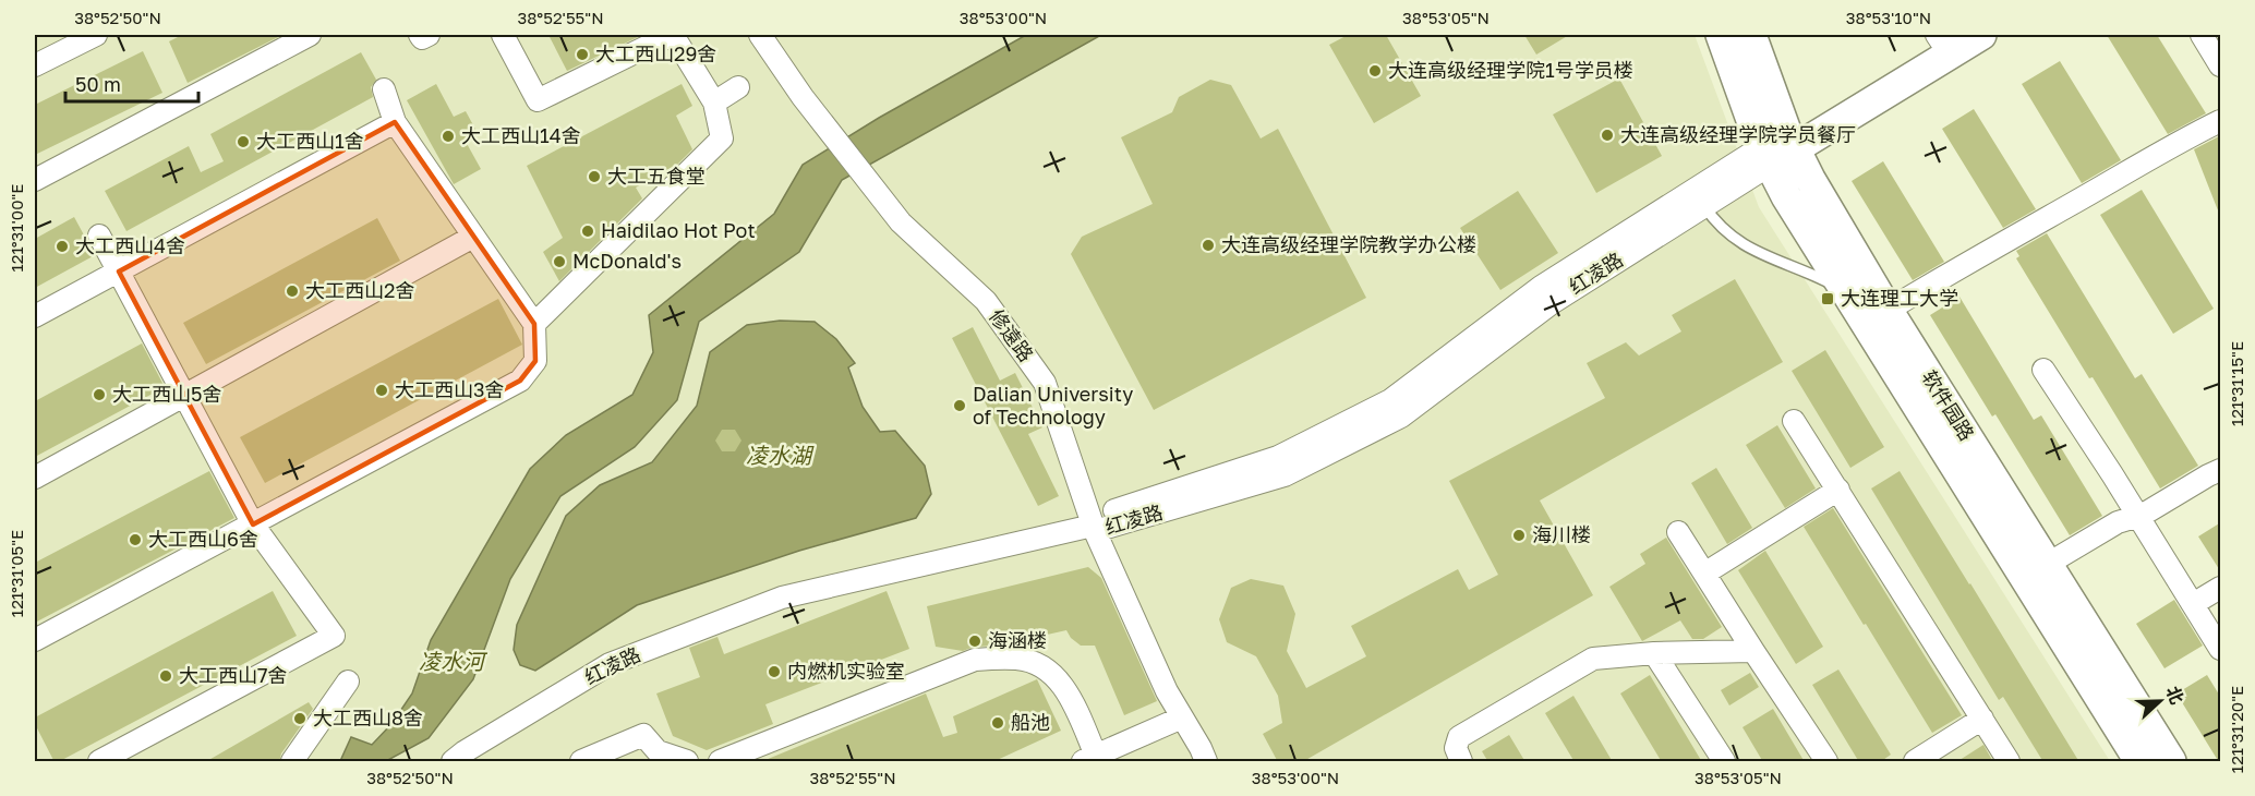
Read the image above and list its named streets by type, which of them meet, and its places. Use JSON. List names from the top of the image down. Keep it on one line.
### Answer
{"streets":{"main road":["红凌路","软件园路"],"street":["修遠路"]},"crossings":[["红凌路","修遠路"],["红凌路","软件园路"]],"water":["凌水湖","凌水河"],"places":{"other":["大工西山29舍","大连高级经理学院1号学员楼","大连高级经理学院学员餐厅","大工西山14舍","大工西山1舍","大工五食堂","Haidilao Hot Pot","大连高级经理学院教学办公楼","大工西山4舍","McDonald's","大工西山2舍","大工西山3舍","大工西山5舍","Dalian University of Technology","海川楼","大工西山6舍","海涵楼","内燃机实验室","大工西山7舍","大工西山8舍","船池"],"transit":["大连理工大学"]},"scale_bar":"50 m","north":"right","coordinates":["38°52'50\"N","38°52'55\"N","38°53'00\"N","38°53'05\"N","38°53'10\"N","121°31'00\"E","121°31'15\"E","121°31'05\"E","121°31'20\"E"]}
